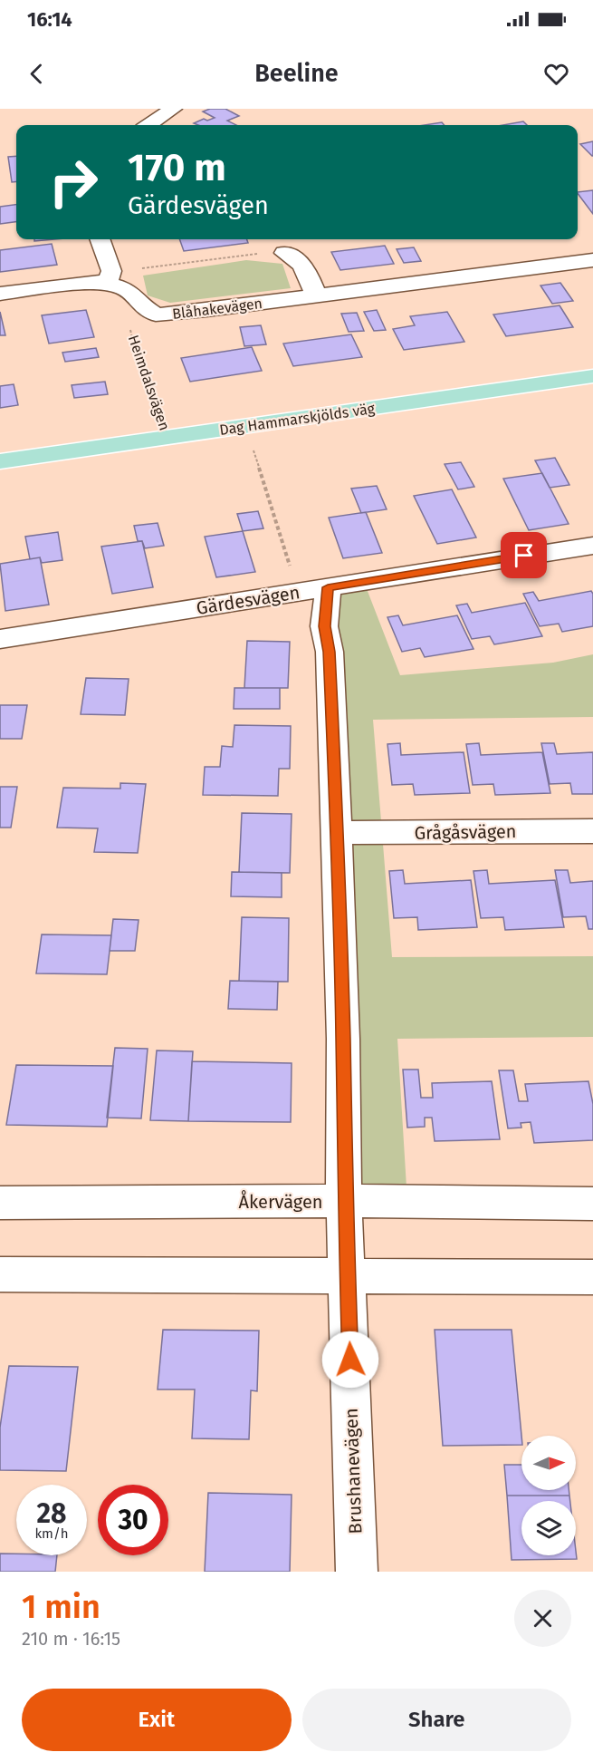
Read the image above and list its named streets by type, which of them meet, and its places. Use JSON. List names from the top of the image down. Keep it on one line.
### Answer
{"streets":{"main road":["Dag Hammarskjölds väg"],"street":["Blåhakevägen","Gärdesvägen","Grågåsvägen","Åkervägen","Brushanevägen"],"path":["Heimdalsvägen"]},"crossings":[["Blåhakevägen","Heimdalsvägen"],["Heimdalsvägen","Dag Hammarskjölds väg"],["Gärdesvägen","Brushanevägen"],["Grågåsvägen","Brushanevägen"],["Åkervägen","Brushanevägen"]],"north":"right","page":{"status":"16:14","header":"Beeline","turn":["170 m","Gärdesvägen"],"speed":"28 km/h","limit":"30","heading":["1 min","210 m · 16:15"],"buttons":["Exit","Share"]}}
